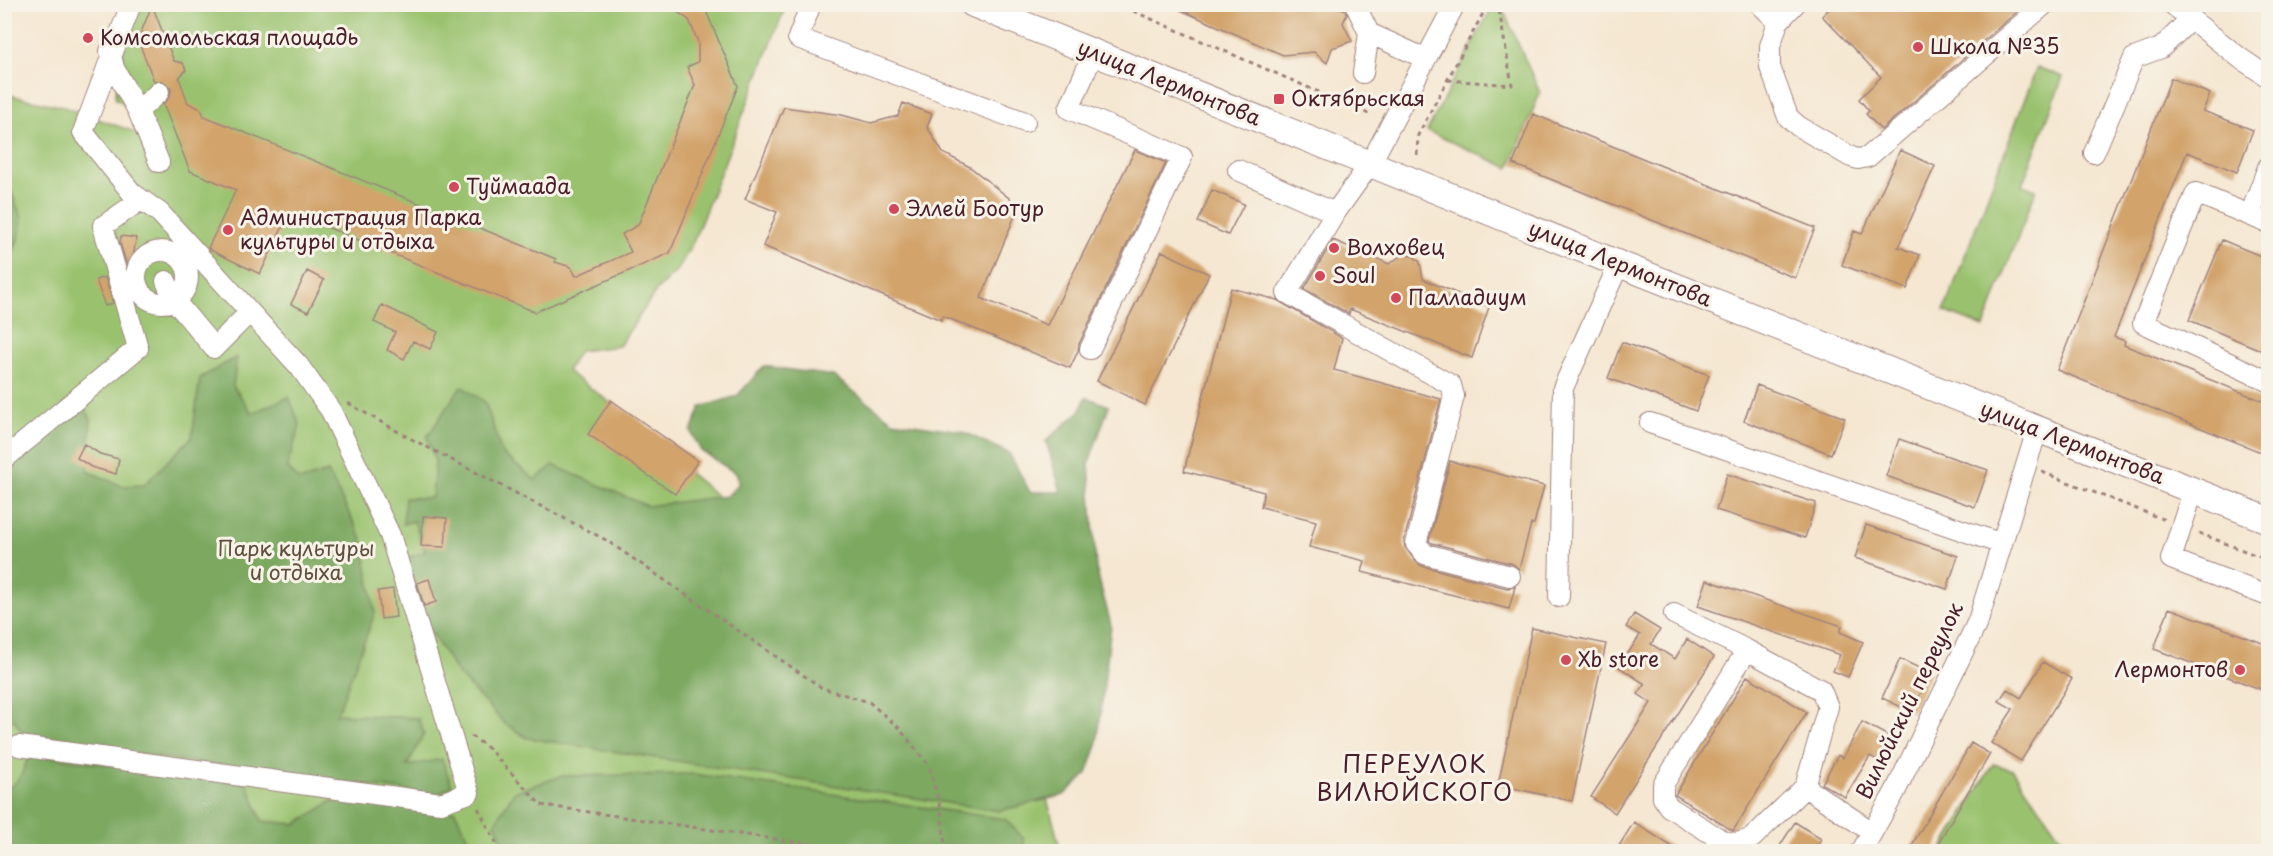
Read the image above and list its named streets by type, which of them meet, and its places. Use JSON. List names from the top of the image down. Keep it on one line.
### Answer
{"streets":{"main road":["улица Лермонтова"],"street":["Вилюйский переулок"]},"crossings":[["улица Лермонтова","Вилюйский переулок"]],"districts":["ПЕРЕУЛОК ВИЛЮЙСКОГО"],"parks":["Парк культуры и отдыха"],"places":{"other":["Комсомольская площадь","Школа №35","Туймаада","Эллей Боотур","Администрация Парка культуры и отдыха","Волховец","Soul","Палладиум","Xb store","Лермонтов"],"transit":["Октябрьская"]}}
